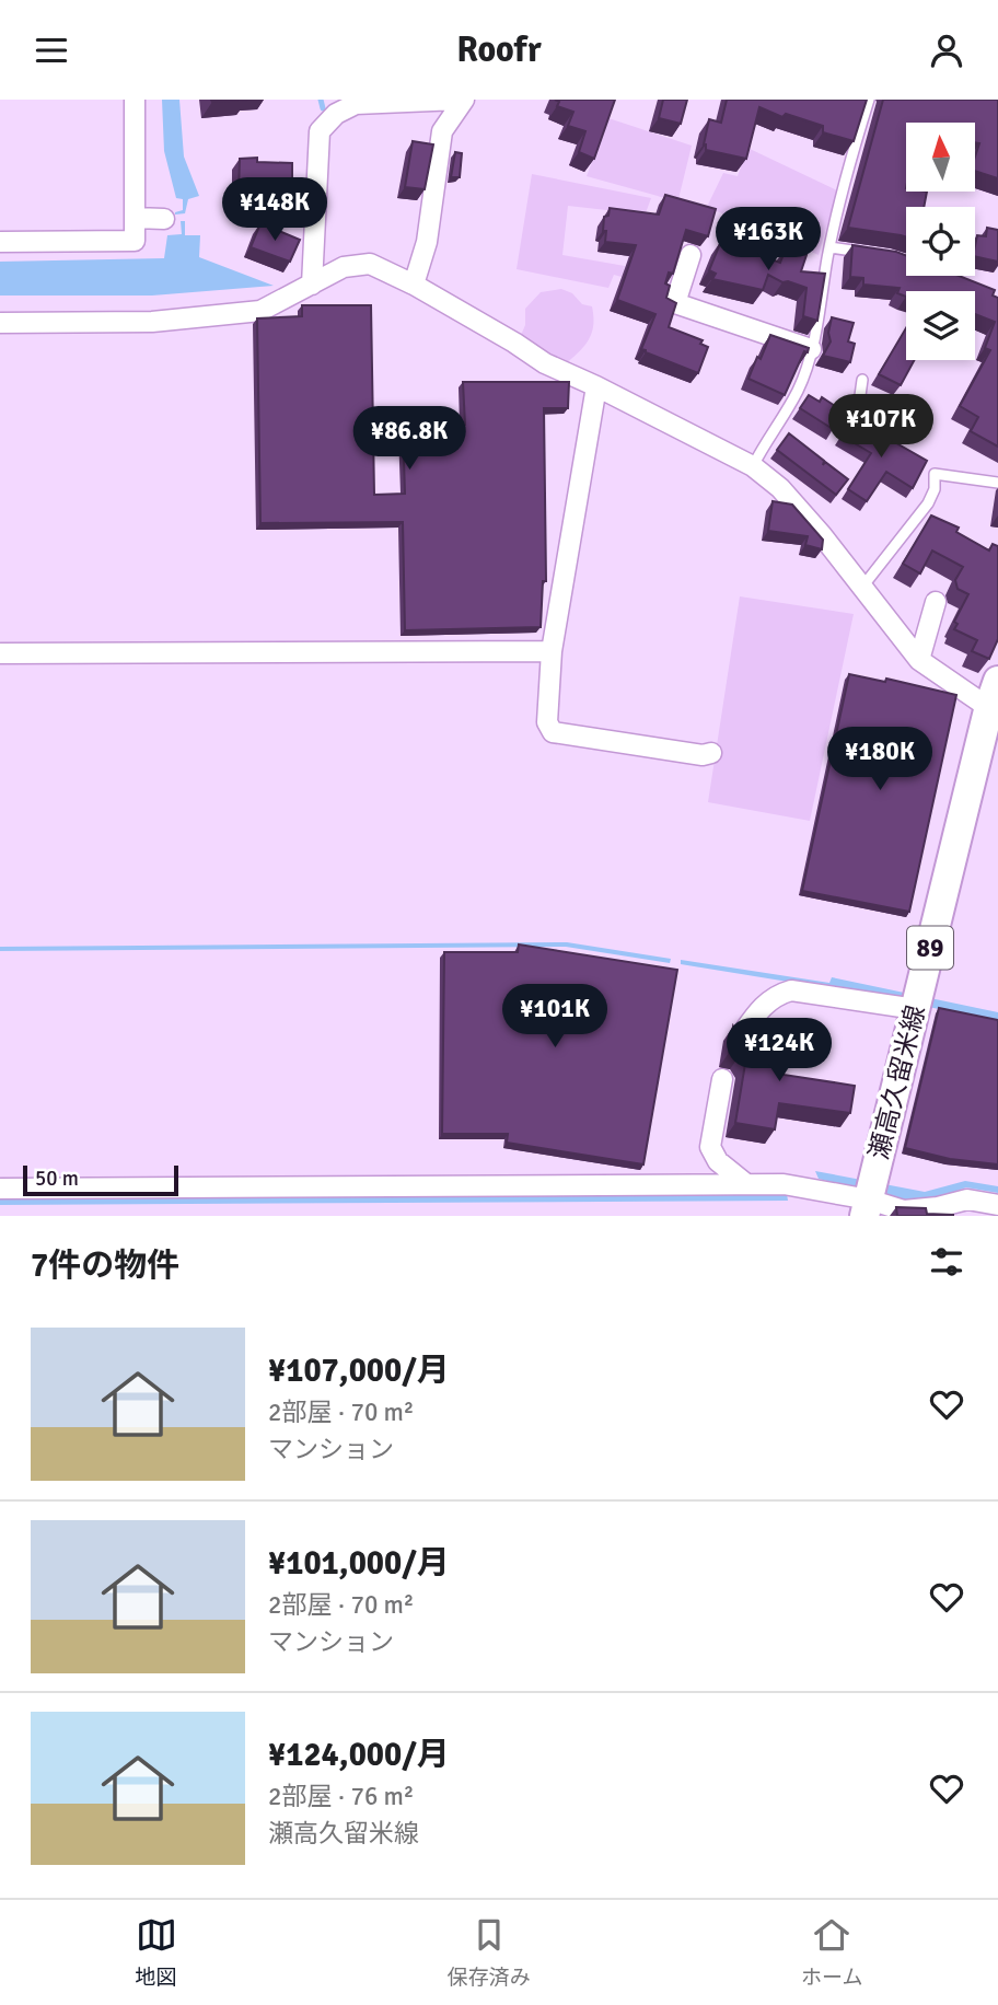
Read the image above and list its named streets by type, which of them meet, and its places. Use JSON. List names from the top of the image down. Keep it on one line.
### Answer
{"streets":{"main road":["89","瀬高久留米線"]},"scale_bar":"50 m","north":"top","page":{"header":"Roofr","price":["¥148K","¥163K","¥107K","¥86.8K","¥180K","¥101K","¥124K"],"scale":"50 m","heading":"7件の物件","list":[{"name":"¥107,000/月","note":"2部屋 · 70 m² · マンション"},{"name":"¥101,000/月","note":"2部屋 · 70 m² · マンション"},{"name":"¥124,000/月","note":"2部屋 · 76 m² · 瀬高久留米線"}],"tabs":["地図","保存済み","ホーム"]}}
